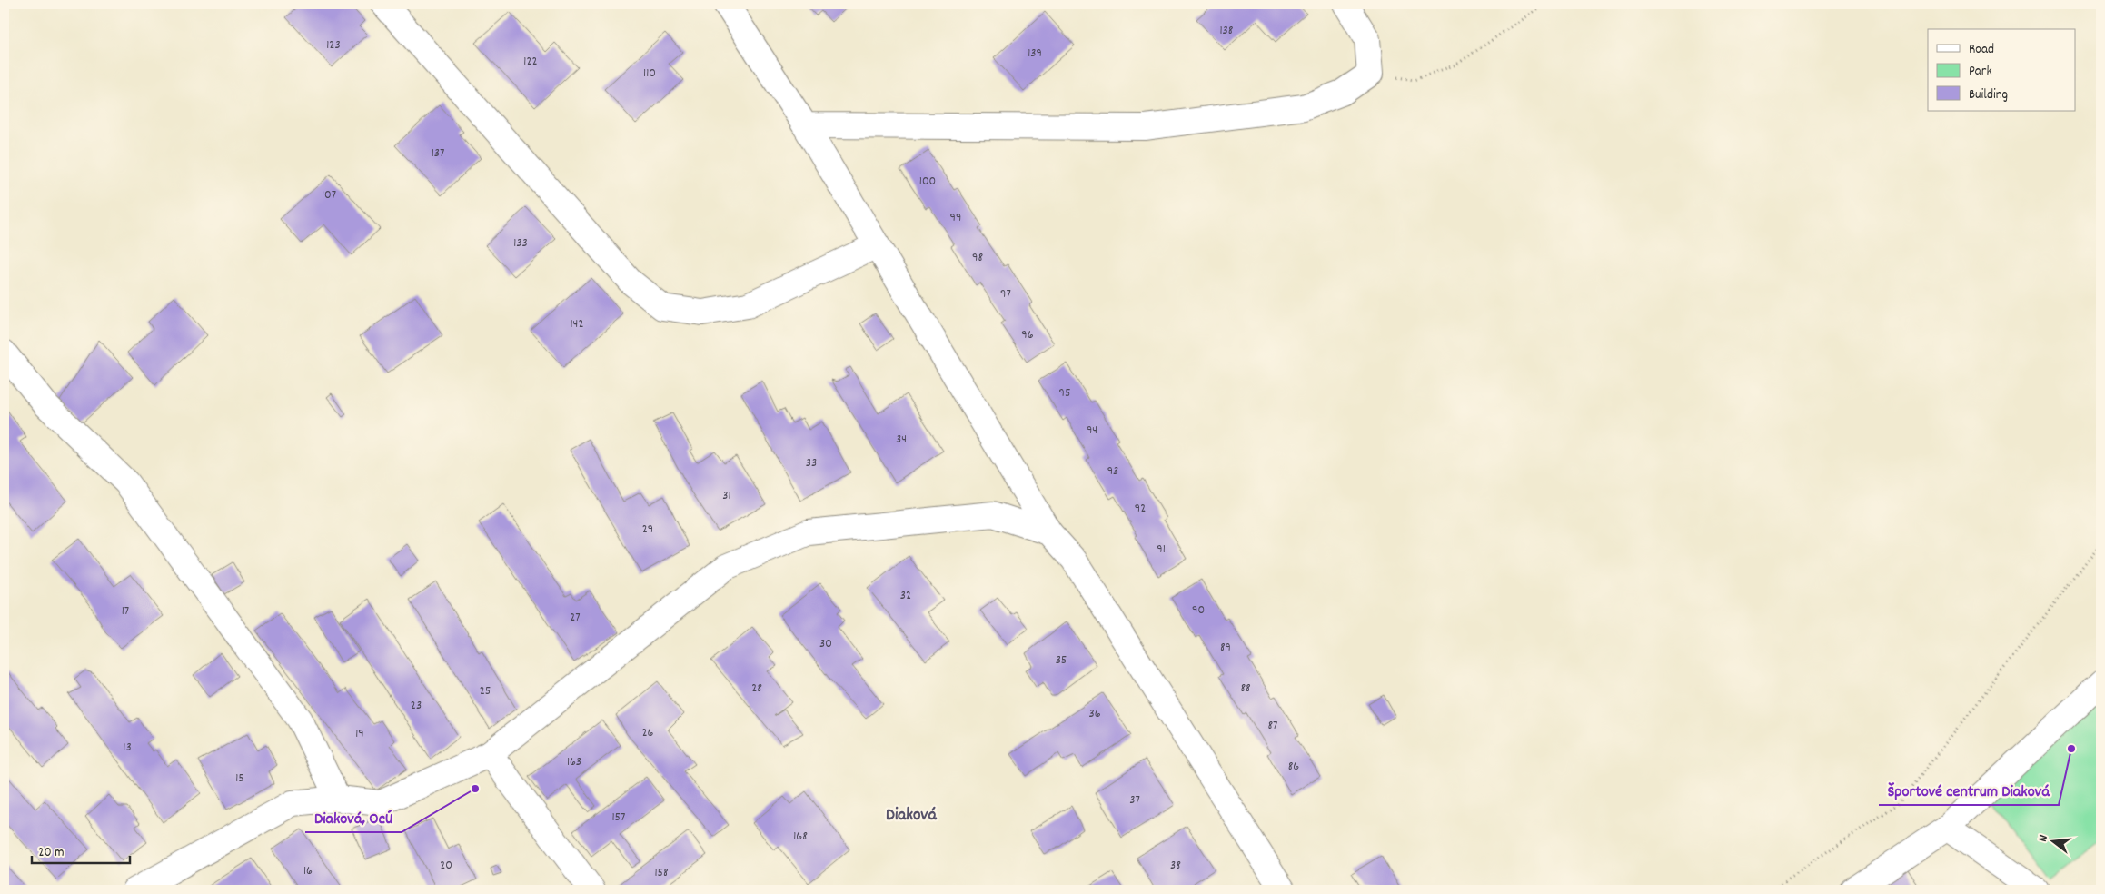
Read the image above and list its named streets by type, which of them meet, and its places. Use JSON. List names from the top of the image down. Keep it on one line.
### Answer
{"districts":["Diaková"],"places":["Športové centrum Diaková","Diaková, OcÚ"],"house_numbers":["138","123","139","122","110","137","100","107","99","133","98","97","142","96","95","94","34","33","93","31","92","29","91","32","90","17","27","30","89","35","28","88","25","23","36","87","26","19","13","163","86","15","37","157","168","20","38","16","158"],"legend":["Road","Park","Building"],"scale_bar":"20 m","north":"left"}
